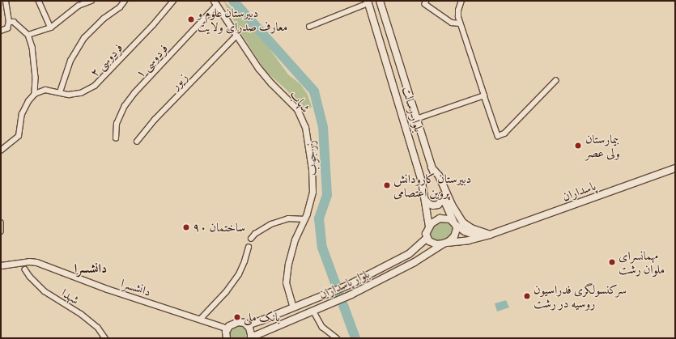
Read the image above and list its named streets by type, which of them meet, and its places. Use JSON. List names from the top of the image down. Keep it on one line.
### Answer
{"streets":{"main road":["بلوار رسالت","پاسداران","بلوار پاسداران"],"street":["فردوسی ۲","فردوسی ۱","زیور","شهاب","دانشسرا","شهدا"]},"crossings":[["فردوسی ۱","شهاب"],["زیور","شهاب"],["شهاب","بلوار پاسداران"],["بلوار رسالت","پاسداران"],["بلوار رسالت","بلوار پاسداران"],["پاسداران","بلوار پاسداران"]],"districts":["دانشسرا"],"water":["زرجوب"],"places":["دبیرستان علوم و معارف صدرای ولایت","بیمارستان ولی عصر","دبیرستان کارودانش پروین اعتصامی","ساختمان ۹۰","مهمانسرای ملوان رشت","سرکنسولگری فدراسیون روسیه در رشت","بانک ملی"]}
